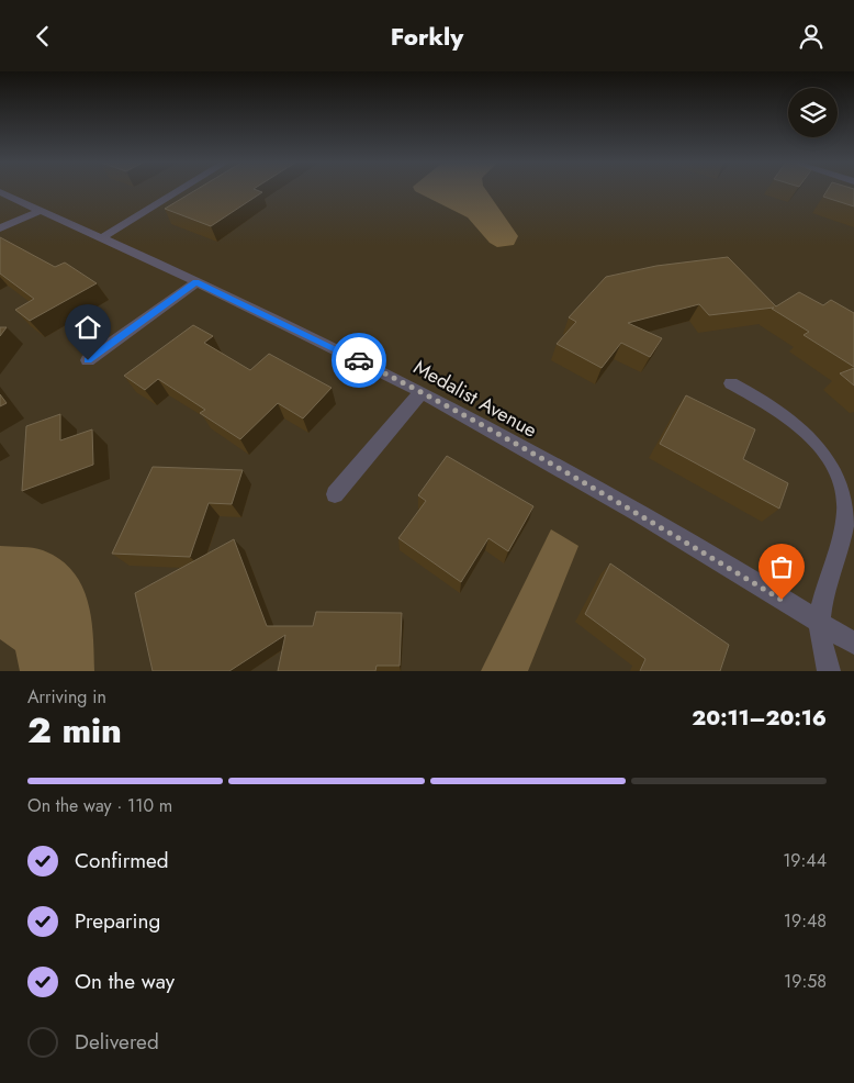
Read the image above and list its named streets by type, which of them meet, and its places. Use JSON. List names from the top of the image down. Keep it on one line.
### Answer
{"streets":{"street":["Medalist Avenue"]},"page":{"header":"Forkly","heading":["2 min","Arriving in","20:11–20:16"],"bar":"On the way · 110 m","list":[["Confirmed","19:44"],["Preparing","19:48"],["On the way","19:58"],"Delivered"]}}
